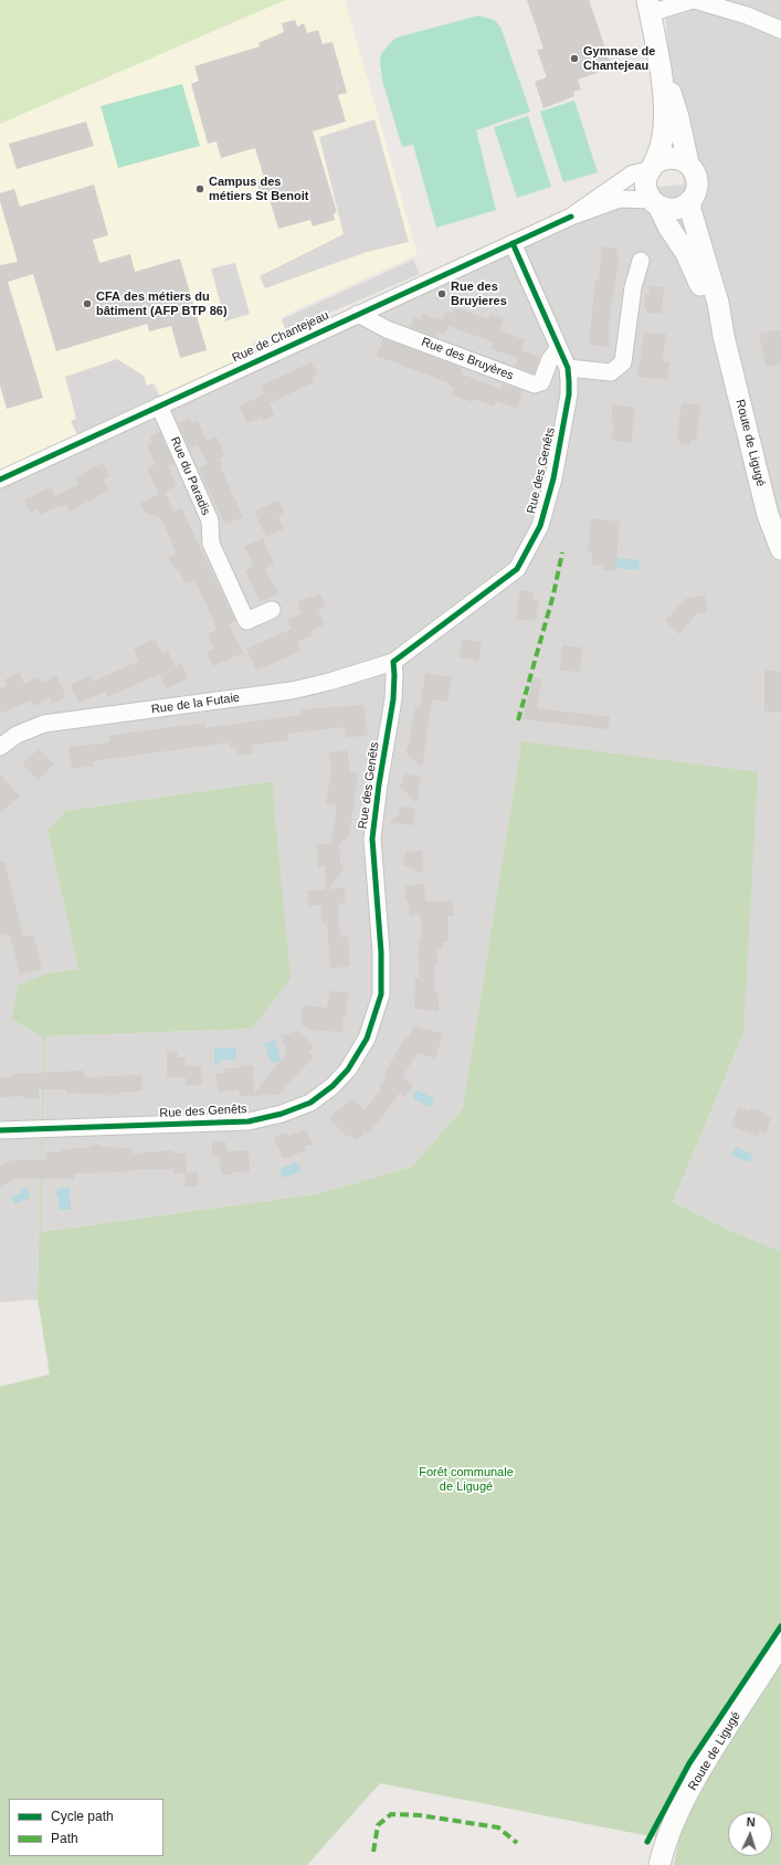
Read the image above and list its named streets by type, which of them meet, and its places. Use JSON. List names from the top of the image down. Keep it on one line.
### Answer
{"streets":{"street":["Rue de Chantejeau","Rue des Bruyères","Route de Ligugé","Rue des Genêts","Rue du Paradis","Rue de la Futaie"]},"crossings":[["Rue de Chantejeau","Rue des Bruyères"],["Rue de Chantejeau","Route de Ligugé"],["Rue de Chantejeau","Rue des Genêts"],["Rue de Chantejeau","Rue du Paradis"],["Rue des Bruyères","Rue des Genêts"],["Rue des Genêts","Rue de la Futaie"]],"parks":["Forêt communale de Ligugé"],"places":["Gymnase de Chantejeau","Campus des métiers St Benoit","Rue des Bruyieres","CFA des métiers du bâtiment (AFP BTP 86)"],"legend":["Cycle path","Path"],"north":"top"}
